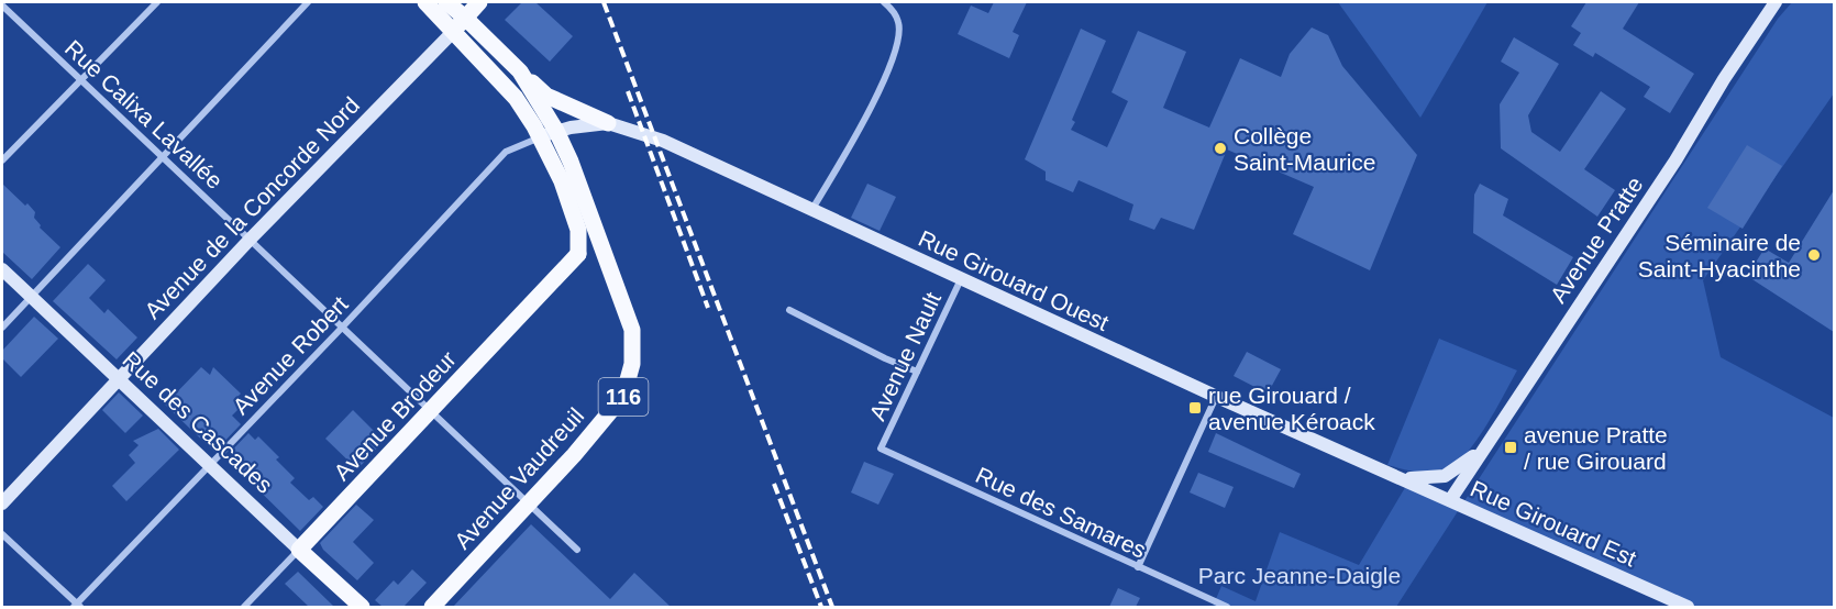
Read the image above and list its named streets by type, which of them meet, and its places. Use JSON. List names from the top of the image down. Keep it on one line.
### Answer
{"streets":{"main road":["116","Avenue Brodeur","Rue des Cascades","Avenue Vaudreuil"],"street":["Rue Calixa Lavallée","Avenue de la Concorde Nord","Avenue Pratte","Rue Girouard Ouest","Avenue Robert","Avenue Nault","Rue des Samares","Rue Girouard Est"]},"crossings":[["Rue Calixa Lavallée","Avenue de la Concorde Nord"],["Rue Calixa Lavallée","Avenue Robert"],["Rue Calixa Lavallée","Avenue Brodeur"],["Rue Calixa Lavallée","Avenue Vaudreuil"],["Avenue de la Concorde Nord","116"],["Avenue de la Concorde Nord","Rue des Cascades"],["Avenue Pratte","Rue Girouard Est"],["Rue Girouard Ouest","Avenue Nault"],["Rue Girouard Ouest","Rue Girouard Est"],["Avenue Robert","116"],["Avenue Robert","Rue des Cascades"],["Avenue Nault","Rue des Samares"],["116","Avenue Brodeur"],["116","Avenue Vaudreuil"],["Avenue Brodeur","Rue des Cascades"]],"parks":["Parc Jeanne-Daigle"],"places":{"other":["Collège Saint-Maurice","Séminaire de Saint-Hyacinthe"],"transit":["rue Girouard / avenue Kéroack","avenue Pratte / rue Girouard"]}}
